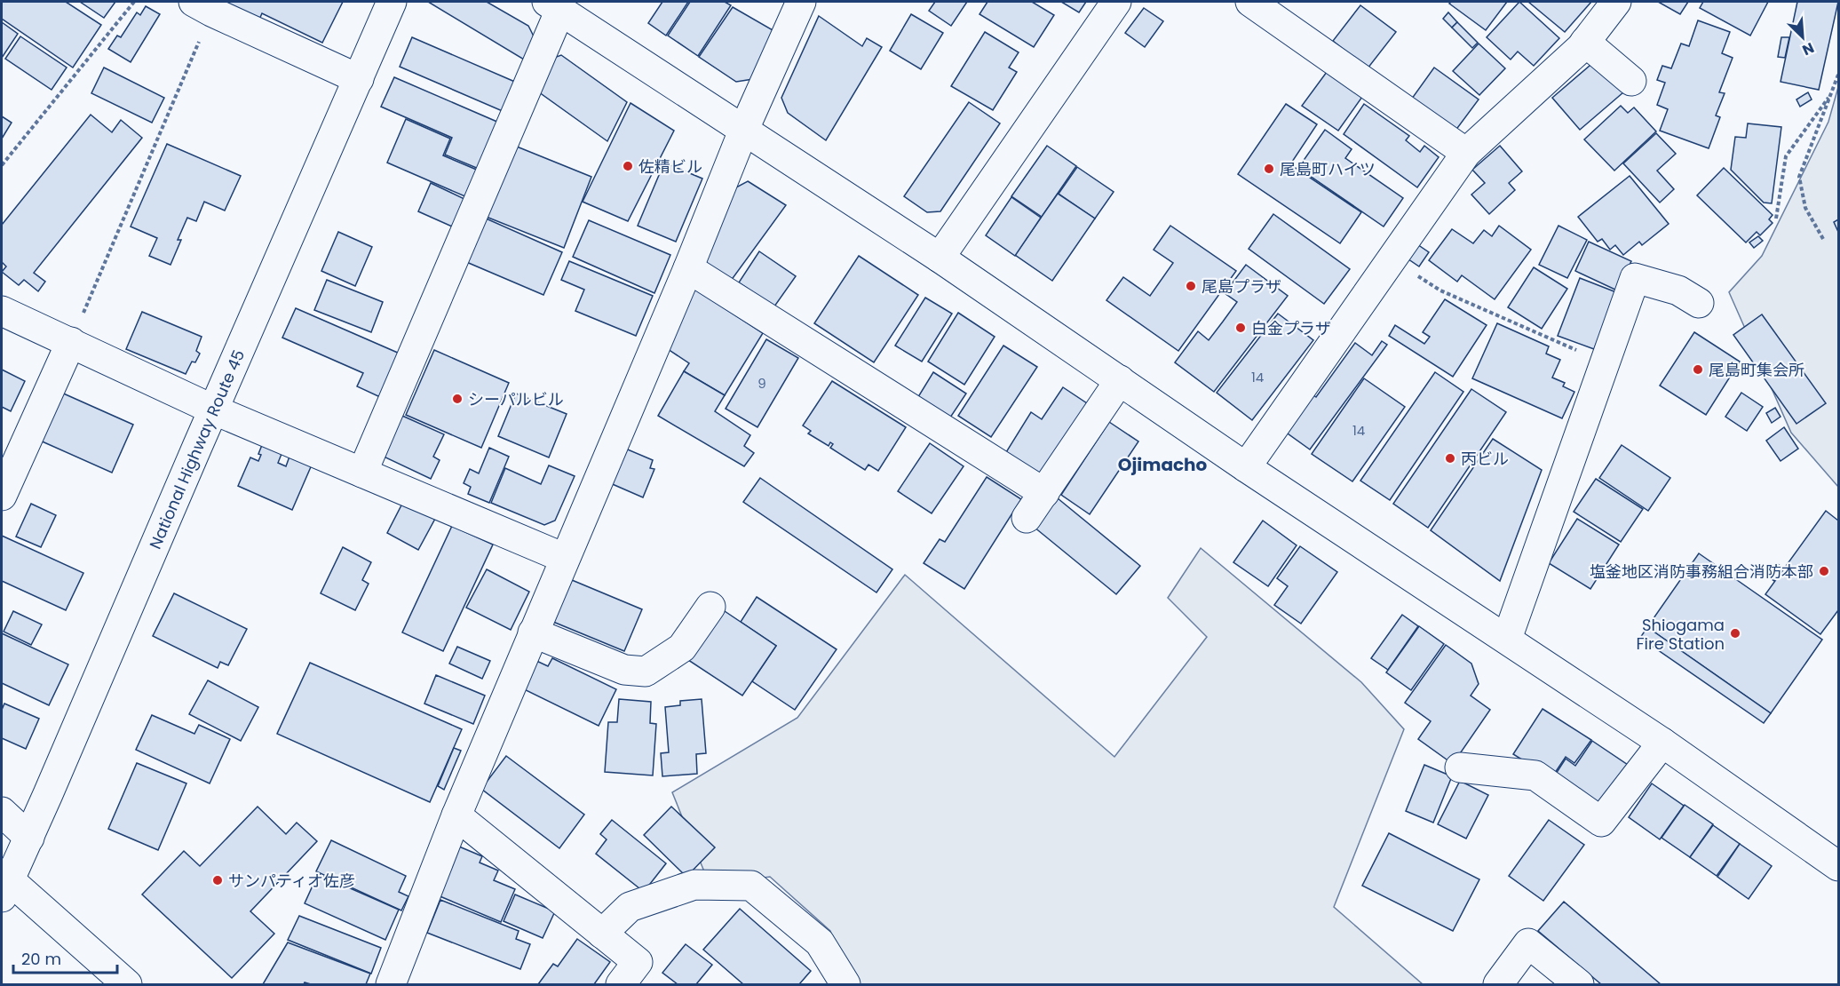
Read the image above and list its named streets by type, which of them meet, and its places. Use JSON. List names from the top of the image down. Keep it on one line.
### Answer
{"streets":{"main road":["National Highway Route 45"]},"districts":["Ojimacho"],"places":["佐精ビル","尾島町ハイツ","尾島プラザ","白金プラザ","尾島町集会所","シーパルビル","丙ビル","塩釜地区消防事務組合消防本部","Shiogama Fire Station","サンパティオ佐彦"],"house_numbers":["14","9","14"],"scale_bar":"20 m","north":"bottom right"}
